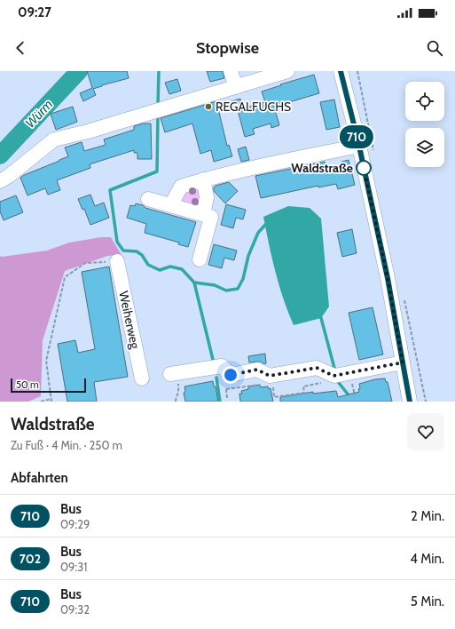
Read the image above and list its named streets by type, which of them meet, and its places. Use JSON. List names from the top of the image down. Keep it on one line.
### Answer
{"streets":{"street":["Weiherweg"]},"water":["Würm"],"places":["REGALFUCHS","Waldstraße"],"lines":["bus line 710"],"scale_bar":"50 m","page":{"status":"09:27","header":"Stopwise","on_map":"710","scale":"50 m","heading":[["Waldstraße","Zu Fuß · 4 Min. · 250 m"],"Abfahrten"],"list":[{"mark":"710","name":"Bus","note":"09:29","value":"2 Min."},{"mark":"702","name":"Bus","note":"09:31","value":"4 Min."},{"mark":"710","name":"Bus","note":"09:32","value":"5 Min."}]}}
